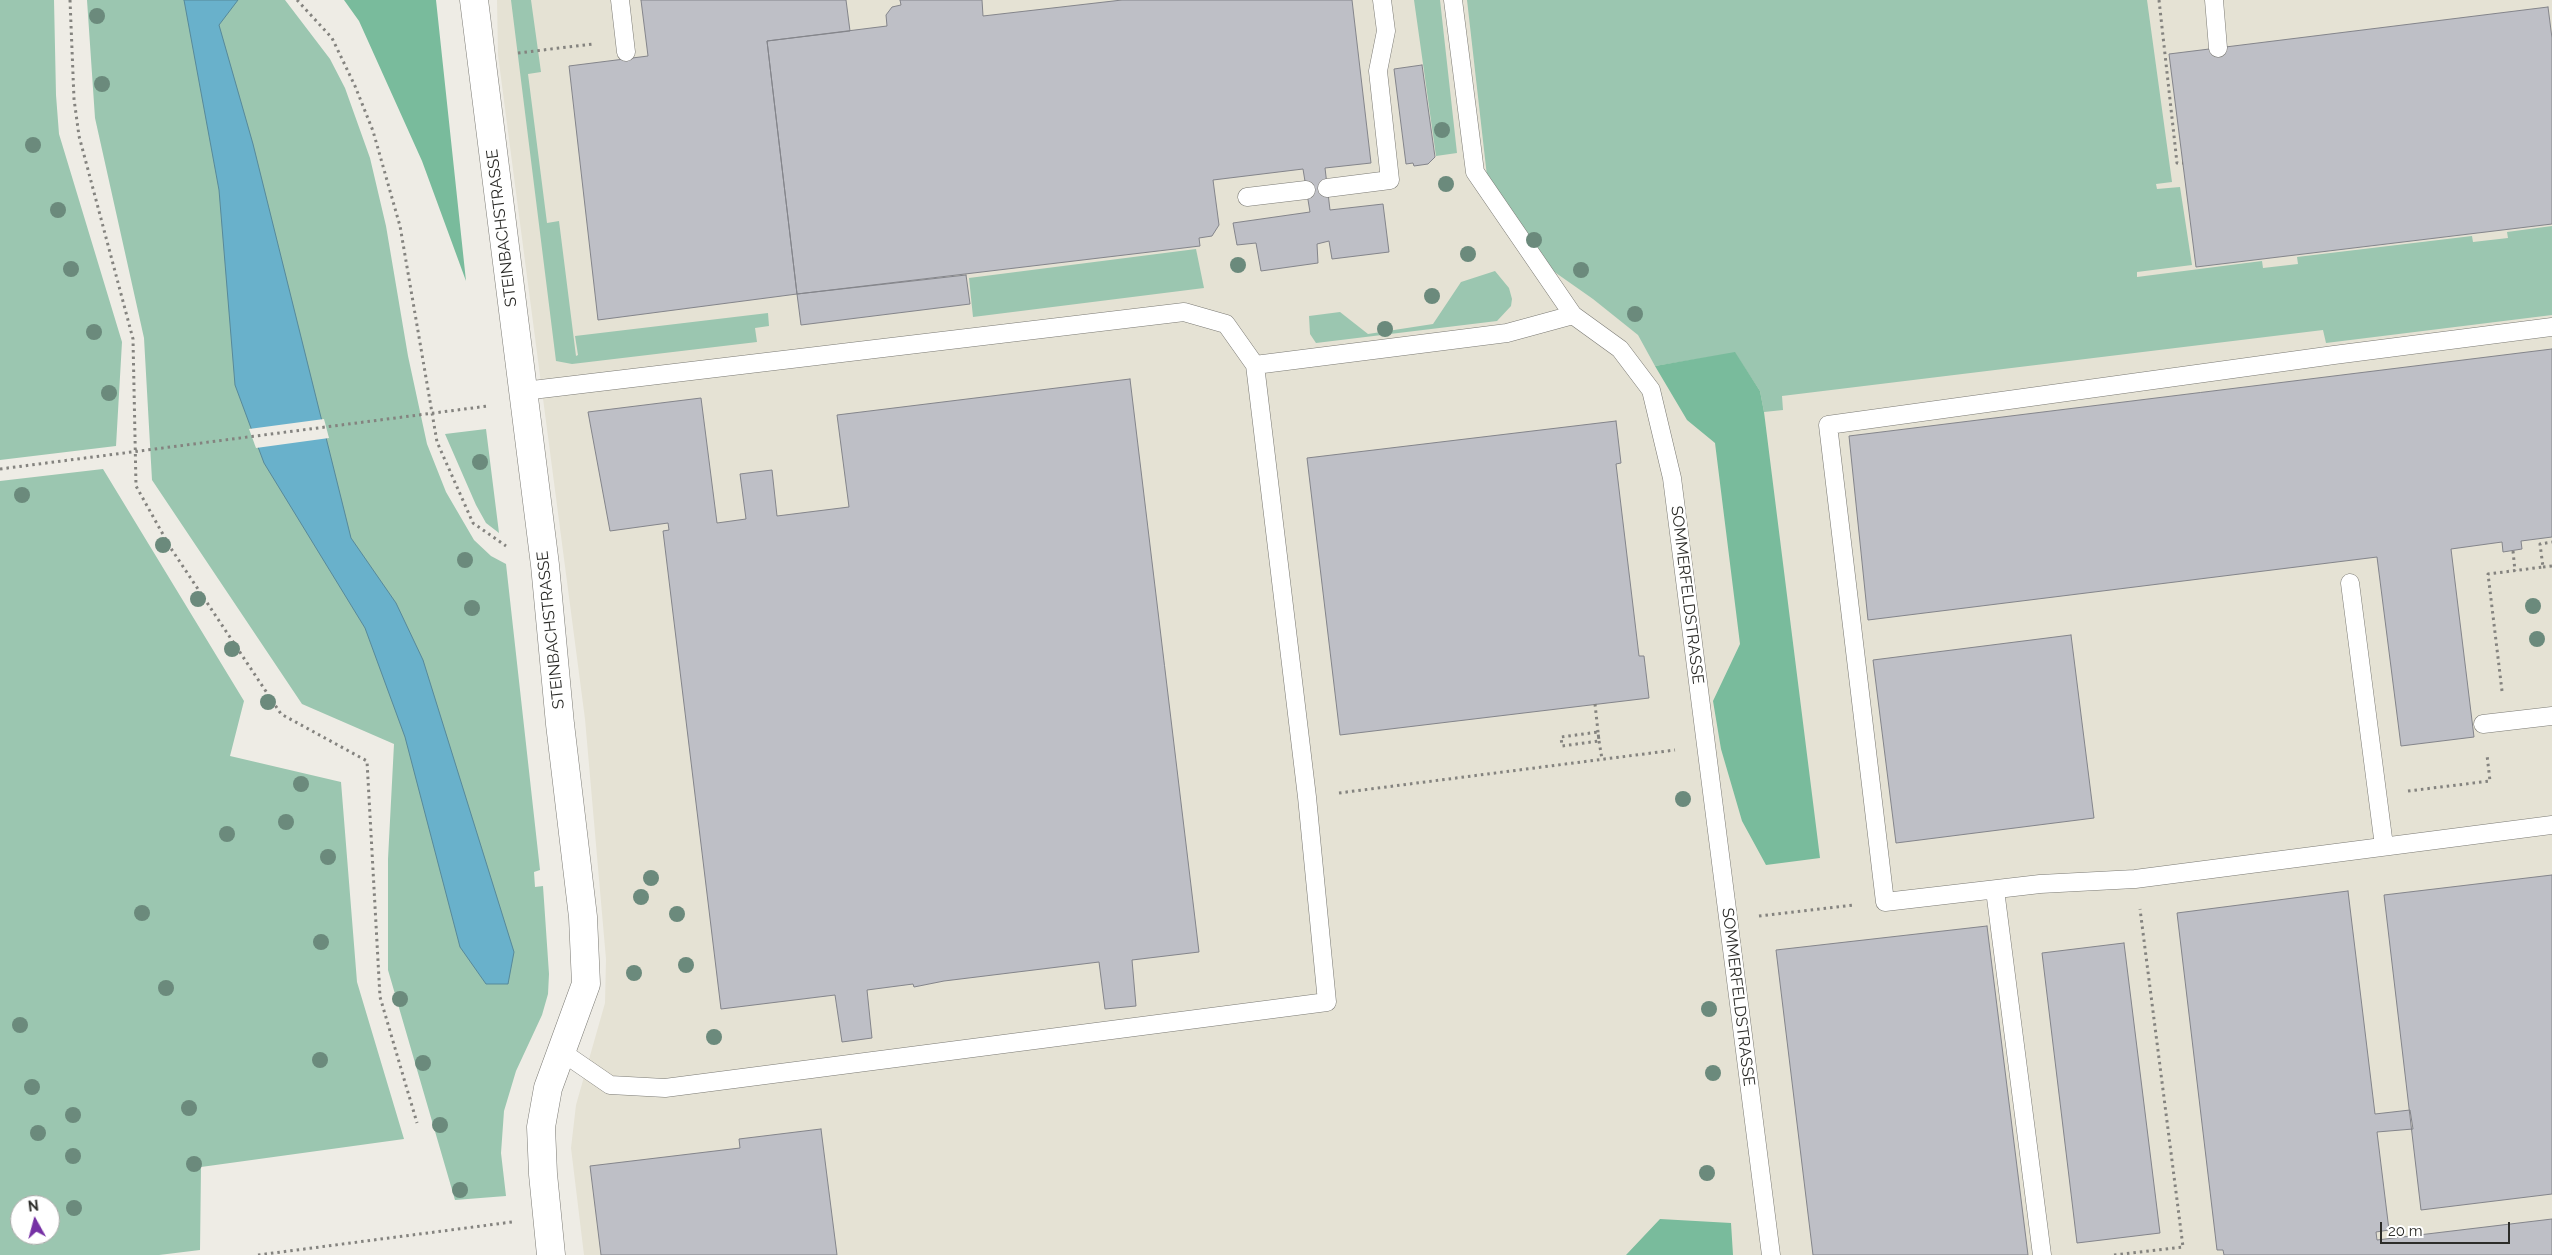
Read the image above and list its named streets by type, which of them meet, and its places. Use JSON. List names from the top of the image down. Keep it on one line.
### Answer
{"streets":{"street":["STEINBACHSTRASSE"],"lane":["SOMMERFELDSTRASSE"]},"scale_bar":"20 m","north":"top"}
